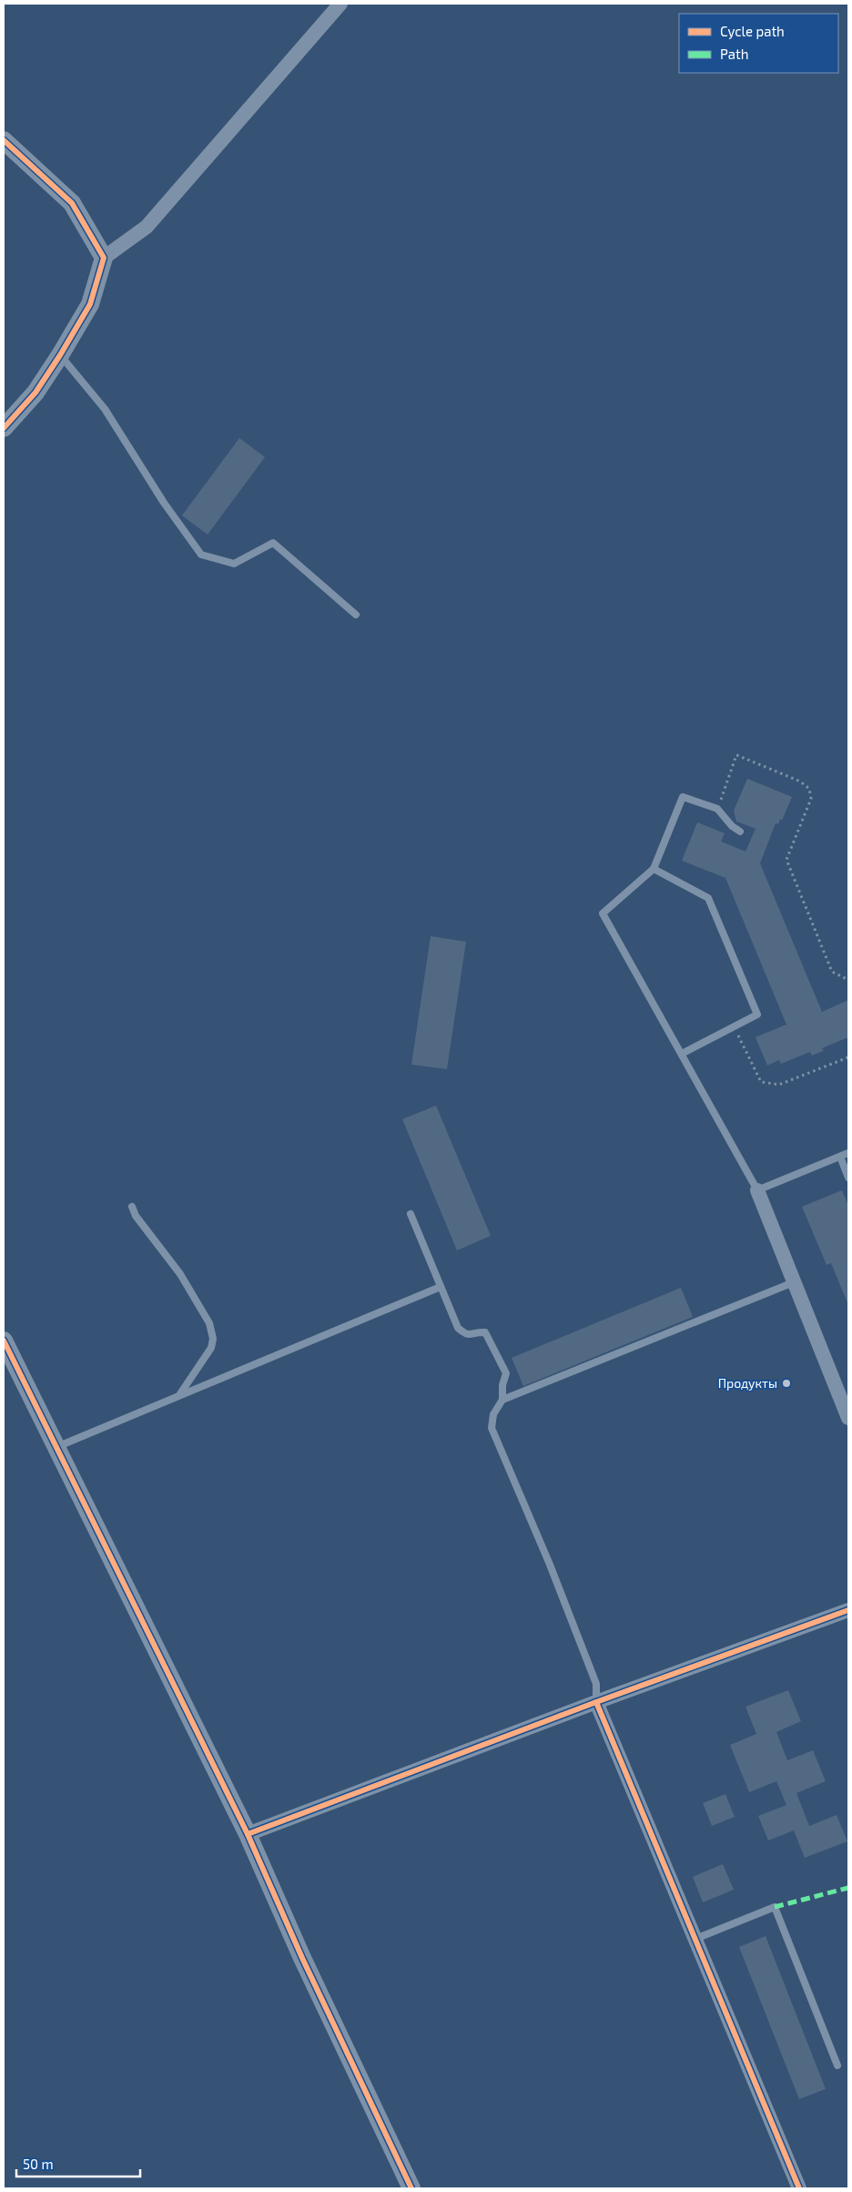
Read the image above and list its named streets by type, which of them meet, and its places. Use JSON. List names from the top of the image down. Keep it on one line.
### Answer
{"places":["Продукты"],"legend":["Cycle path","Path"],"scale_bar":"50 m"}
